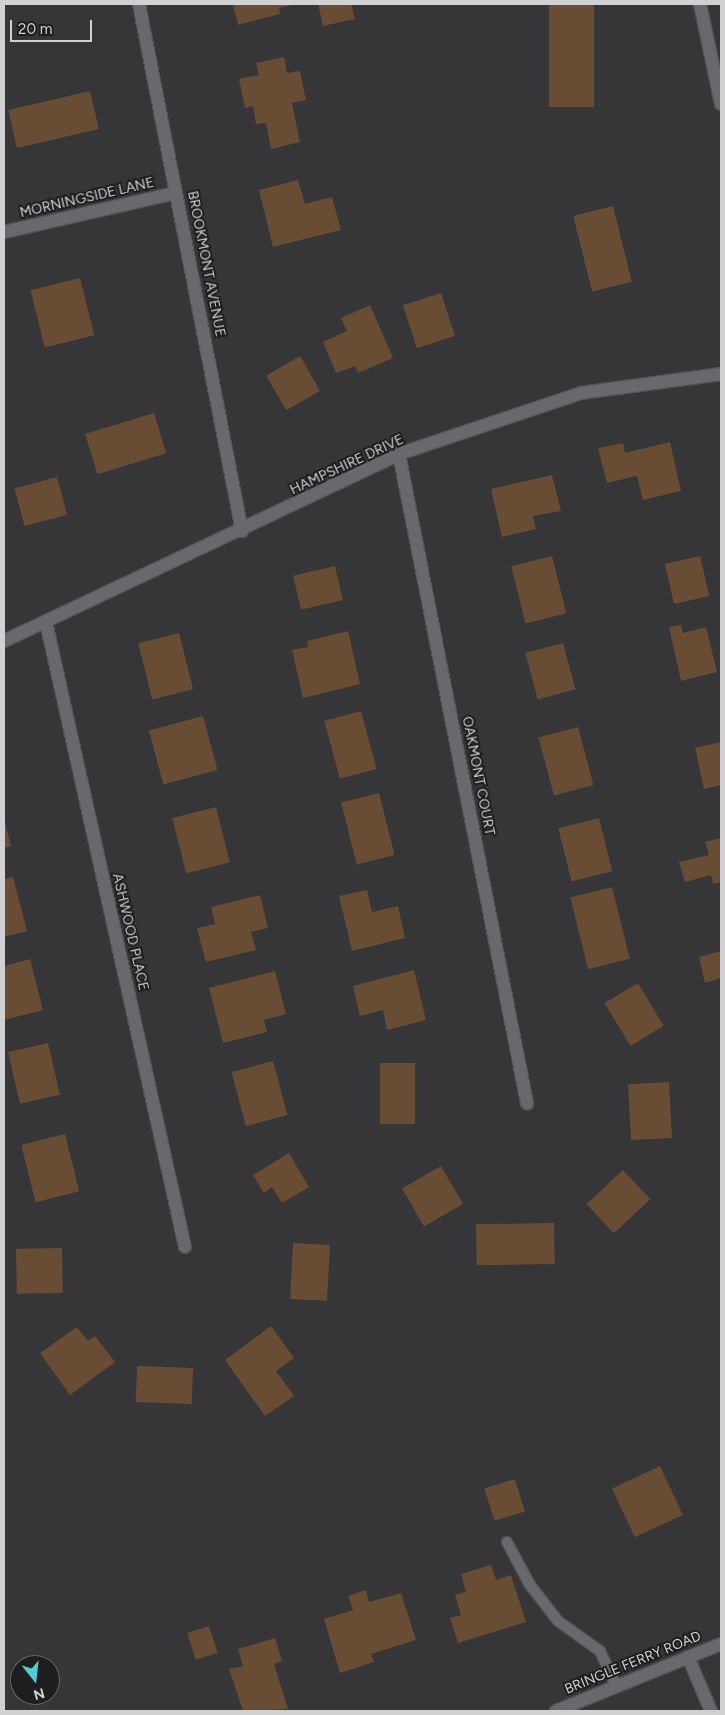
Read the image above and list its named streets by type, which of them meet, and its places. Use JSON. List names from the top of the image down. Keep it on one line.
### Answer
{"streets":{"street":["MORNINGSIDE LANE","BROOKMONT AVENUE","HAMPSHIRE DRIVE","OAKMONT COURT","ASHWOOD PLACE","BRINGLE FERRY ROAD"]},"crossings":[["MORNINGSIDE LANE","BROOKMONT AVENUE"],["BROOKMONT AVENUE","HAMPSHIRE DRIVE"],["HAMPSHIRE DRIVE","OAKMONT COURT"],["HAMPSHIRE DRIVE","ASHWOOD PLACE"]],"scale_bar":"20 m","north":"bottom"}
